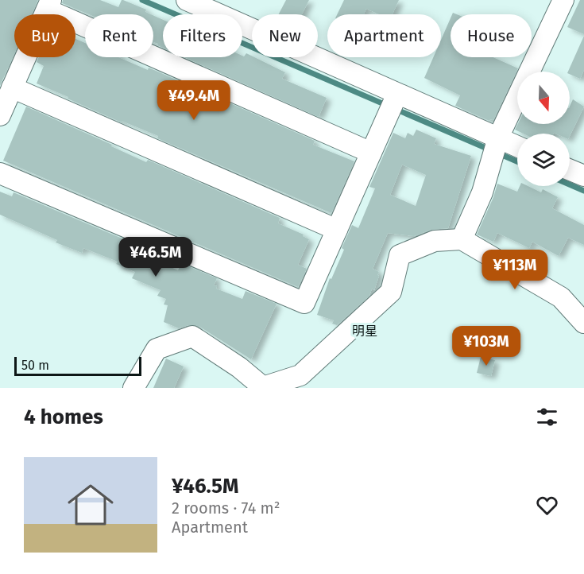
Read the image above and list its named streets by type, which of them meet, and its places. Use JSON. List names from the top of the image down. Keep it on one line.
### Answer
{"districts":["明星"],"scale_bar":"50 m","north":"bottom","page":{"chip":["Buy","Rent","Filters","New","Apartment","House"],"price":["¥49.4M","¥46.5M","¥113M","¥103M"],"scale":"50 m","heading":"4 homes","list":[{"name":"¥46.5M","note":"2 rooms · 74 m² · Apartment"}]}}
